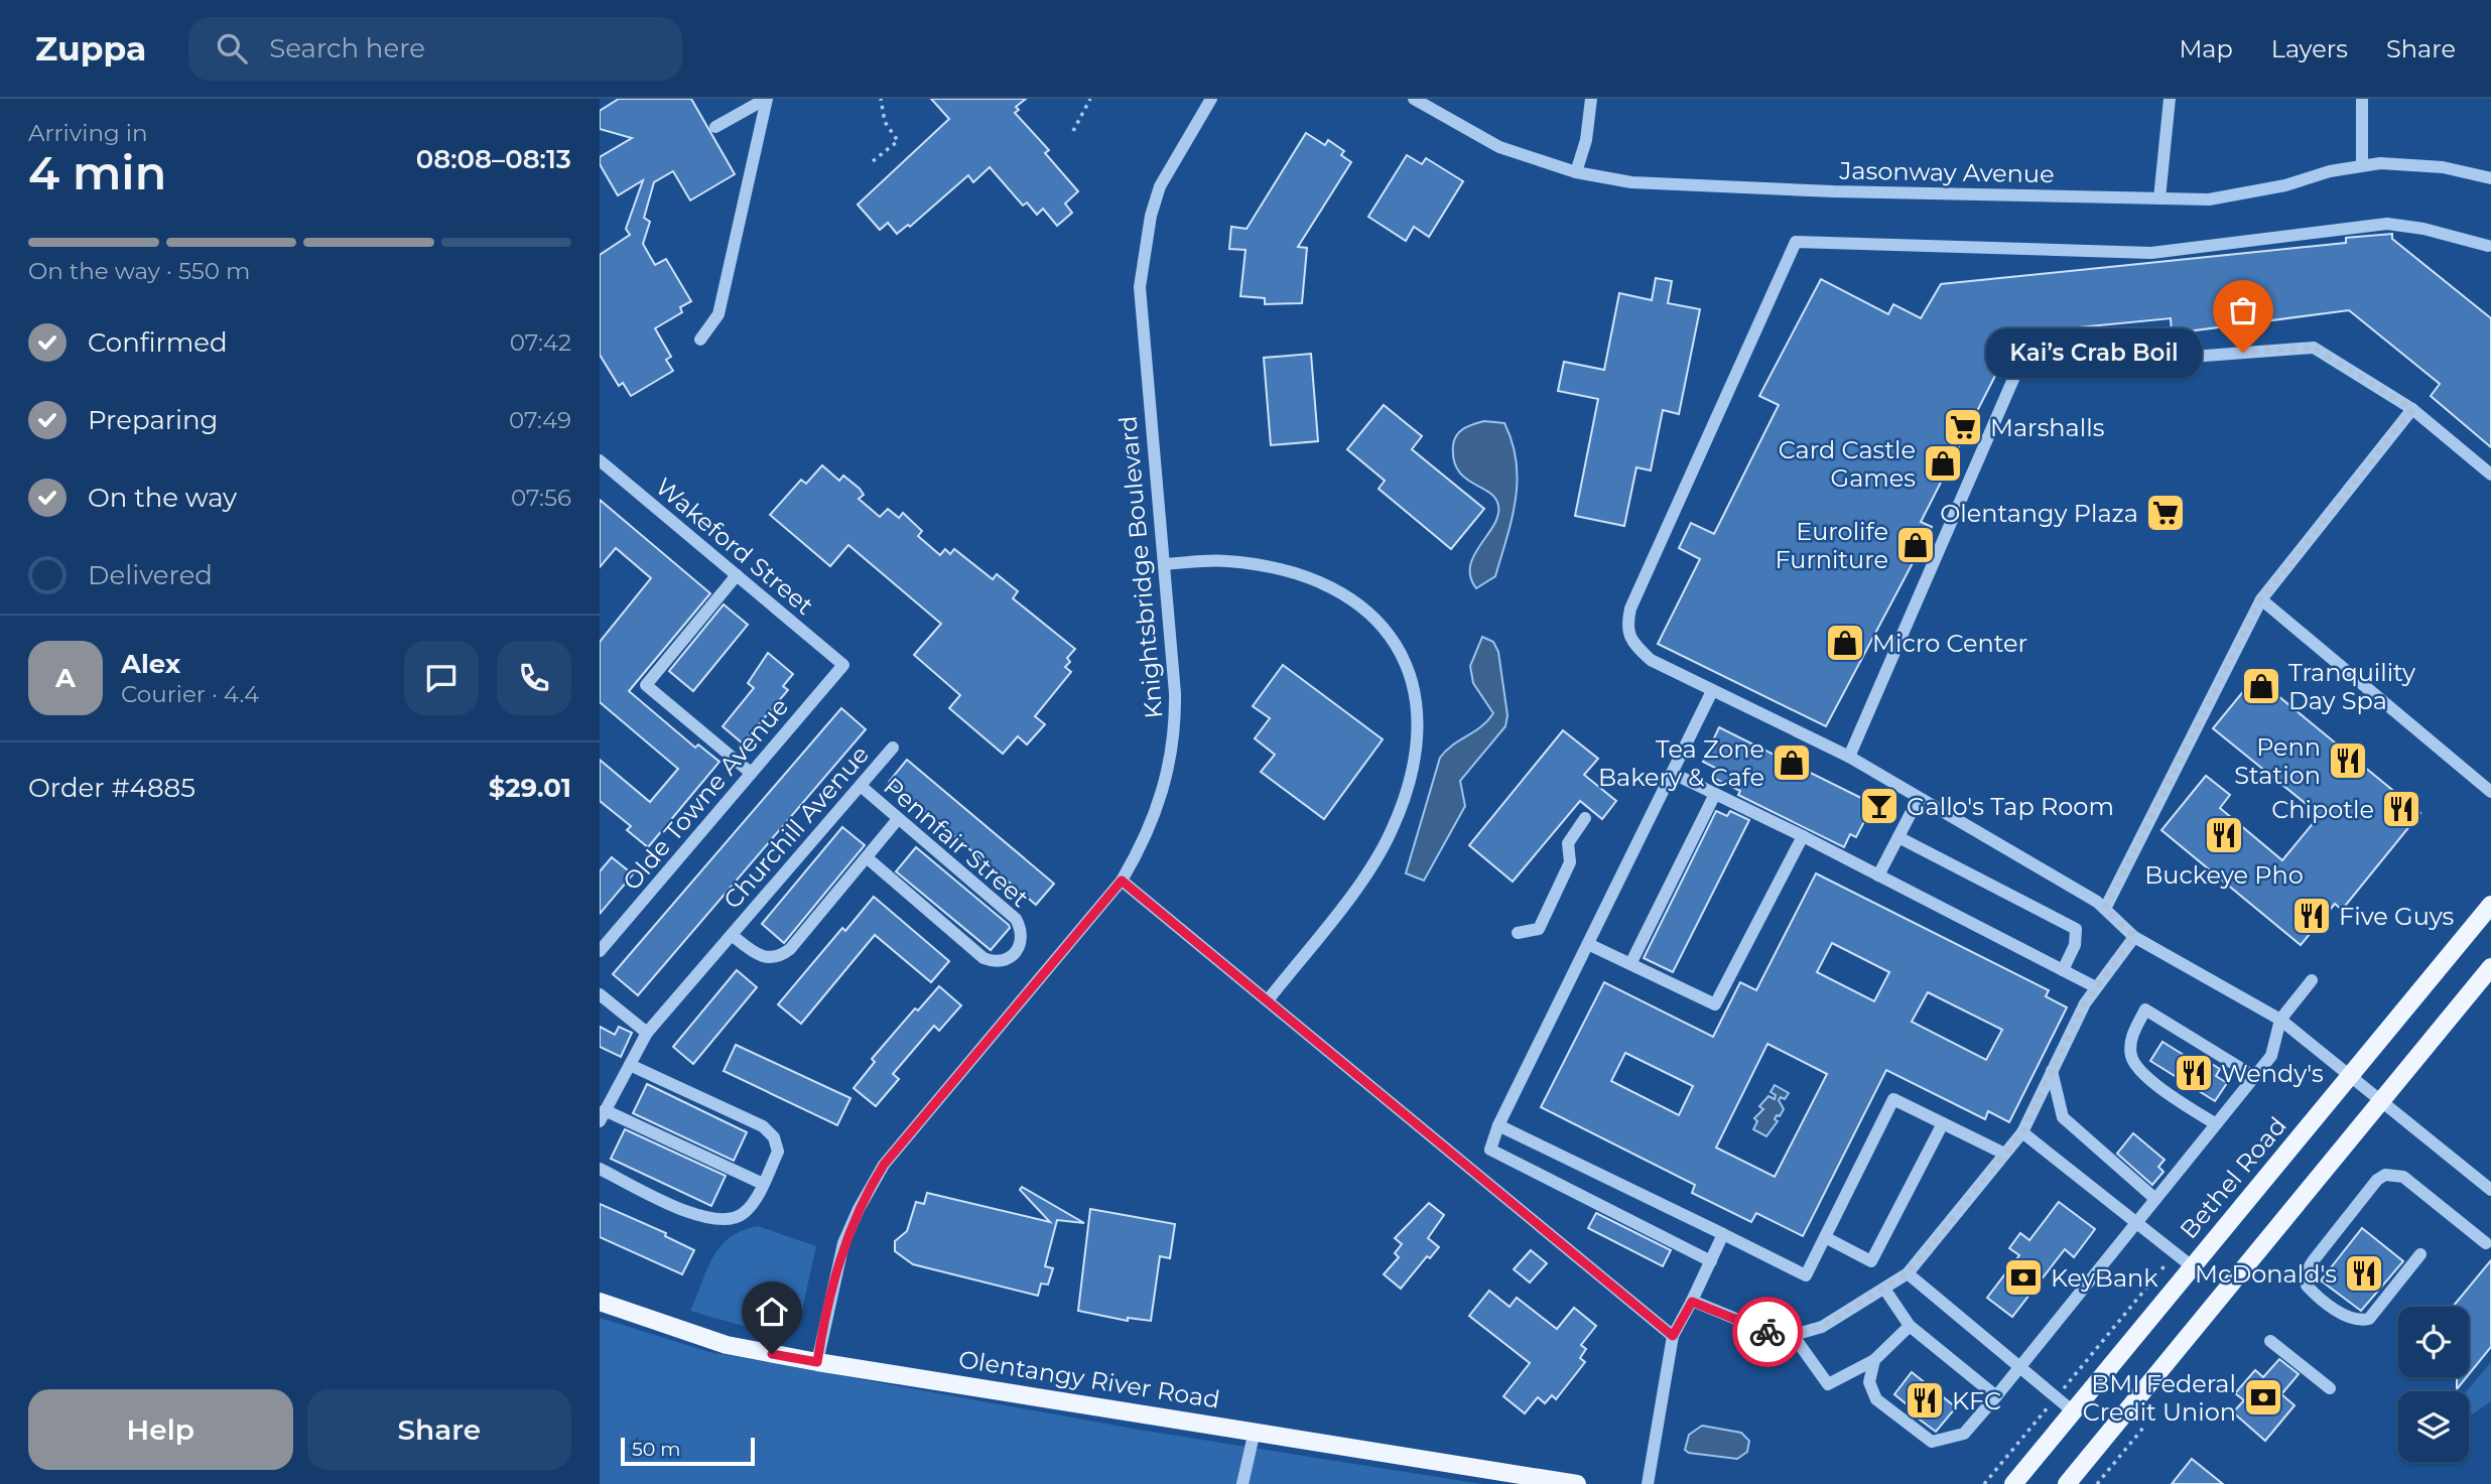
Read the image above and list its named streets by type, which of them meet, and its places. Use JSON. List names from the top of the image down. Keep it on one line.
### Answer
{"streets":{"main road":["Bethel Road","Olentangy River Road"],"street":["Jasonway Avenue","Wakeford Street","Knightsbridge Boulevard","Olde Towne Avenue","Churchill Avenue","Pennfair Street"]},"crossings":[["Wakeford Street","Olde Towne Avenue"],["Knightsbridge Boulevard","Olentangy River Road"],["Churchill Avenue","Pennfair Street"]],"places":{"other":["Kai’s Crab Boil"],"supermarket":["Marshalls","Olentangy Plaza"],"shop":["Card Castle Games","Eurolife Furniture","Micro Center","Tranquility Day Spa","Tea Zone Bakery & Cafe"],"restaurant":["Penn Station","Chipotle","Buckeye Pho","Five Guys","Wendy's","McDonald's","KFC"],"bar":["Gallo's Tap Room"],"bank":["KeyBank","BMI Federal Credit Union"]},"scale_bar":"50 m","page":{"header":"Zuppa","search":"Search here","nav":["Map","Layers","Share"],"heading":["4 min","Arriving in","08:08–08:13"],"panel":["Alex","Courier · 4.4","Order #4885","$29.01"],"bar":"On the way · 550 m","list":[["Confirmed","07:42"],["Preparing","07:49"],["On the way","07:56"],"Delivered"],"bubble":"Kai’s Crab Boil","round":"A","buttons":["Help","Share"],"scale":"50 m"}}
